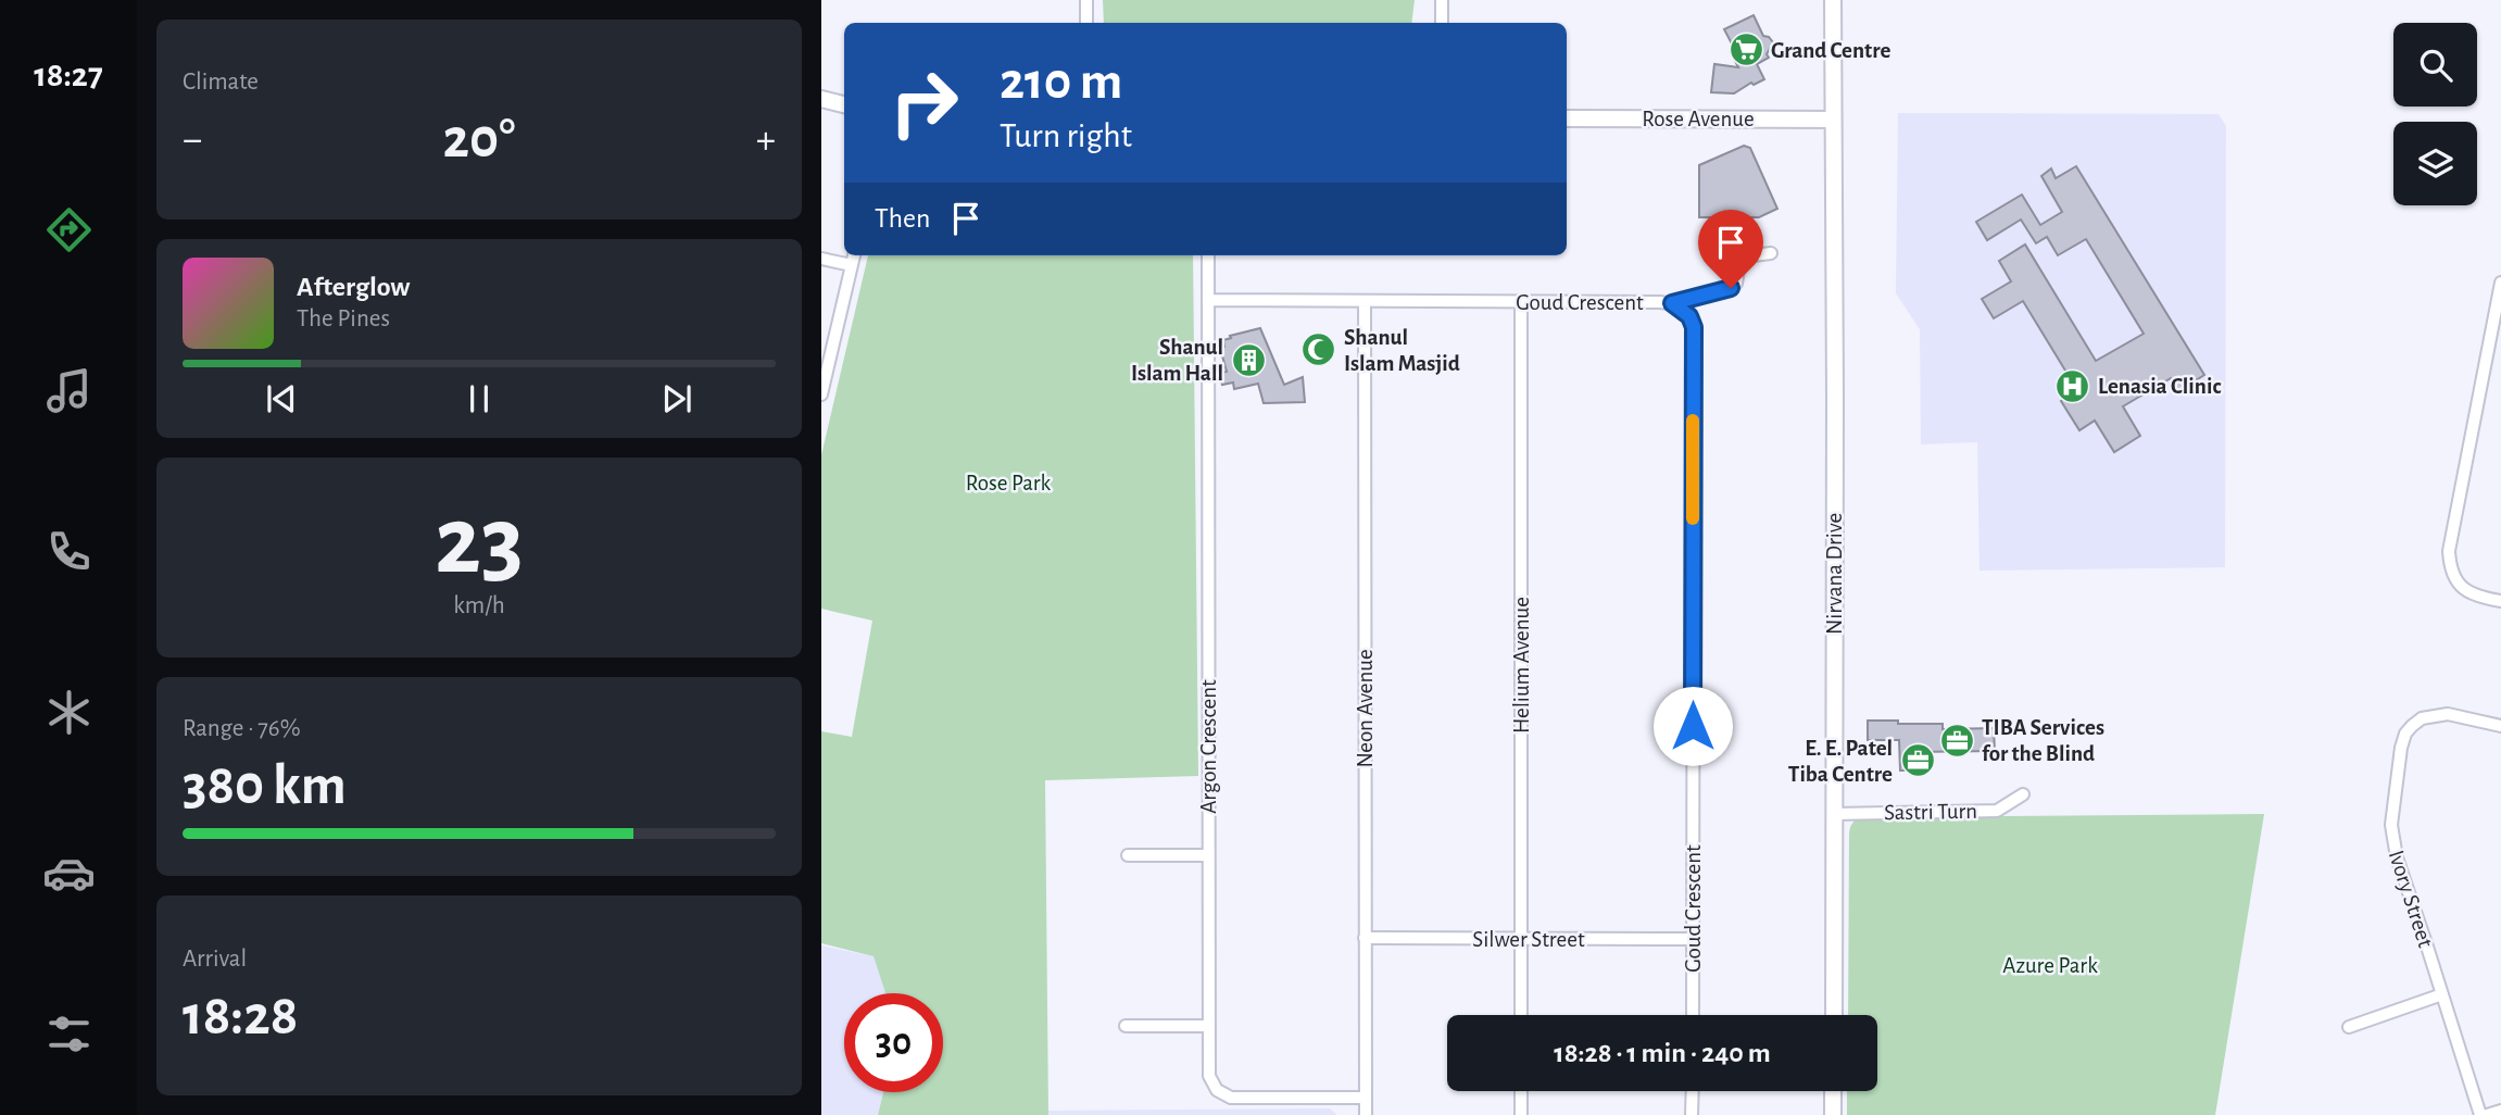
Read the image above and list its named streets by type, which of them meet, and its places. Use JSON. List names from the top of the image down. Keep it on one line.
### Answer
{"streets":{"main road":["Rose Avenue","Nirvana Drive"],"street":["Goud Crescent","Helium Avenue","Neon Avenue","Argon Crescent","Sastri Turn","Ivory Street","Silwer Street"]},"crossings":[["Rose Avenue","Nirvana Drive"],["Goud Crescent","Helium Avenue"],["Goud Crescent","Neon Avenue"],["Goud Crescent","Argon Crescent"],["Goud Crescent","Silwer Street"],["Nirvana Drive","Sastri Turn"],["Helium Avenue","Silwer Street"],["Neon Avenue","Argon Crescent"],["Neon Avenue","Silwer Street"]],"parks":["Rose Park","Azure Park"],"places":{"supermarket":["Grand Centre"],"mosque":["Shanul Islam Masjid"],"building":["Shanul Islam Hall"],"hospital":["Lenasia Clinic"],"office":["TIBA Services for the Blind","E. E. Patel Tiba Centre"]},"page":{"tabs":"18:27","tile":["Climate",["23","km/h"],["Range · 76%","380 km"],["Arrival","18:28"]],"turn":["210 m","Turn right"],"heat":["−","20°","+"],"then":"Then","song":["Afterglow","The Pines"],"limit":"30","trip":"18:28 · 1 min · 240 m"}}
